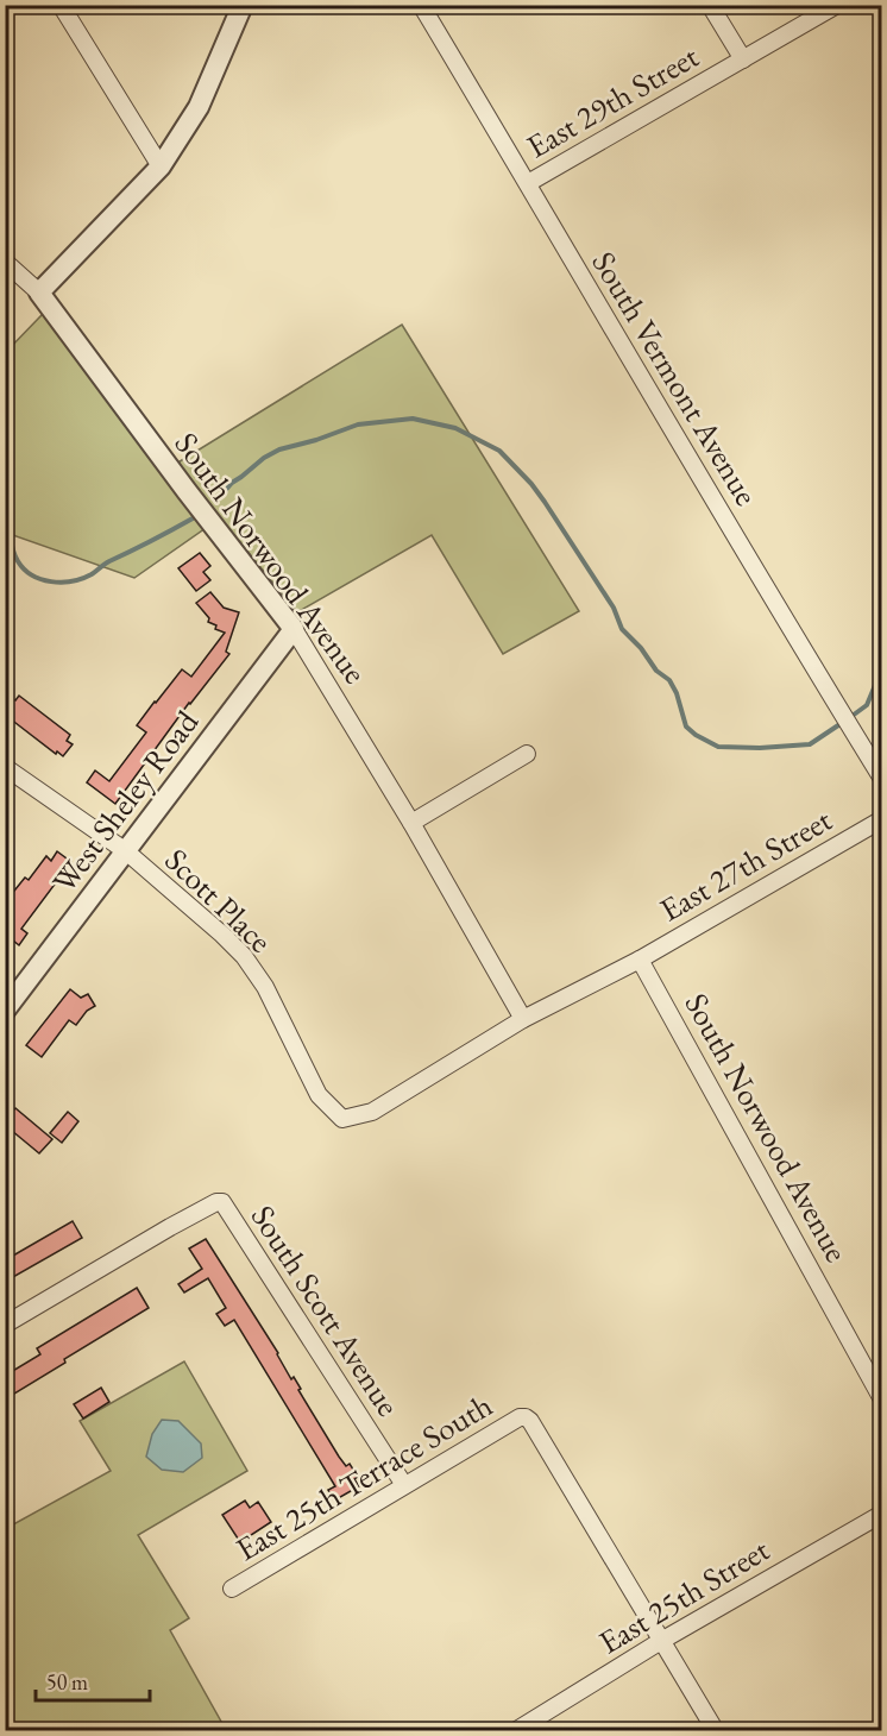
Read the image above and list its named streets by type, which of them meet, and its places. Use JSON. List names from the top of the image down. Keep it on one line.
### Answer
{"streets":{"street":["East 29th Street","South Vermont Avenue","South Norwood Avenue","West Sheley Road","East 27th Street","Scott Place","South Scott Avenue","East 25th Terrace South","East 25th Street"]},"crossings":[["East 29th Street","South Vermont Avenue"],["South Norwood Avenue","West Sheley Road"],["South Norwood Avenue","East 27th Street"],["West Sheley Road","Scott Place"],["East 27th Street","Scott Place"],["South Scott Avenue","East 25th Terrace South"],["East 25th Terrace South","East 25th Street"]],"scale_bar":"50 m"}
